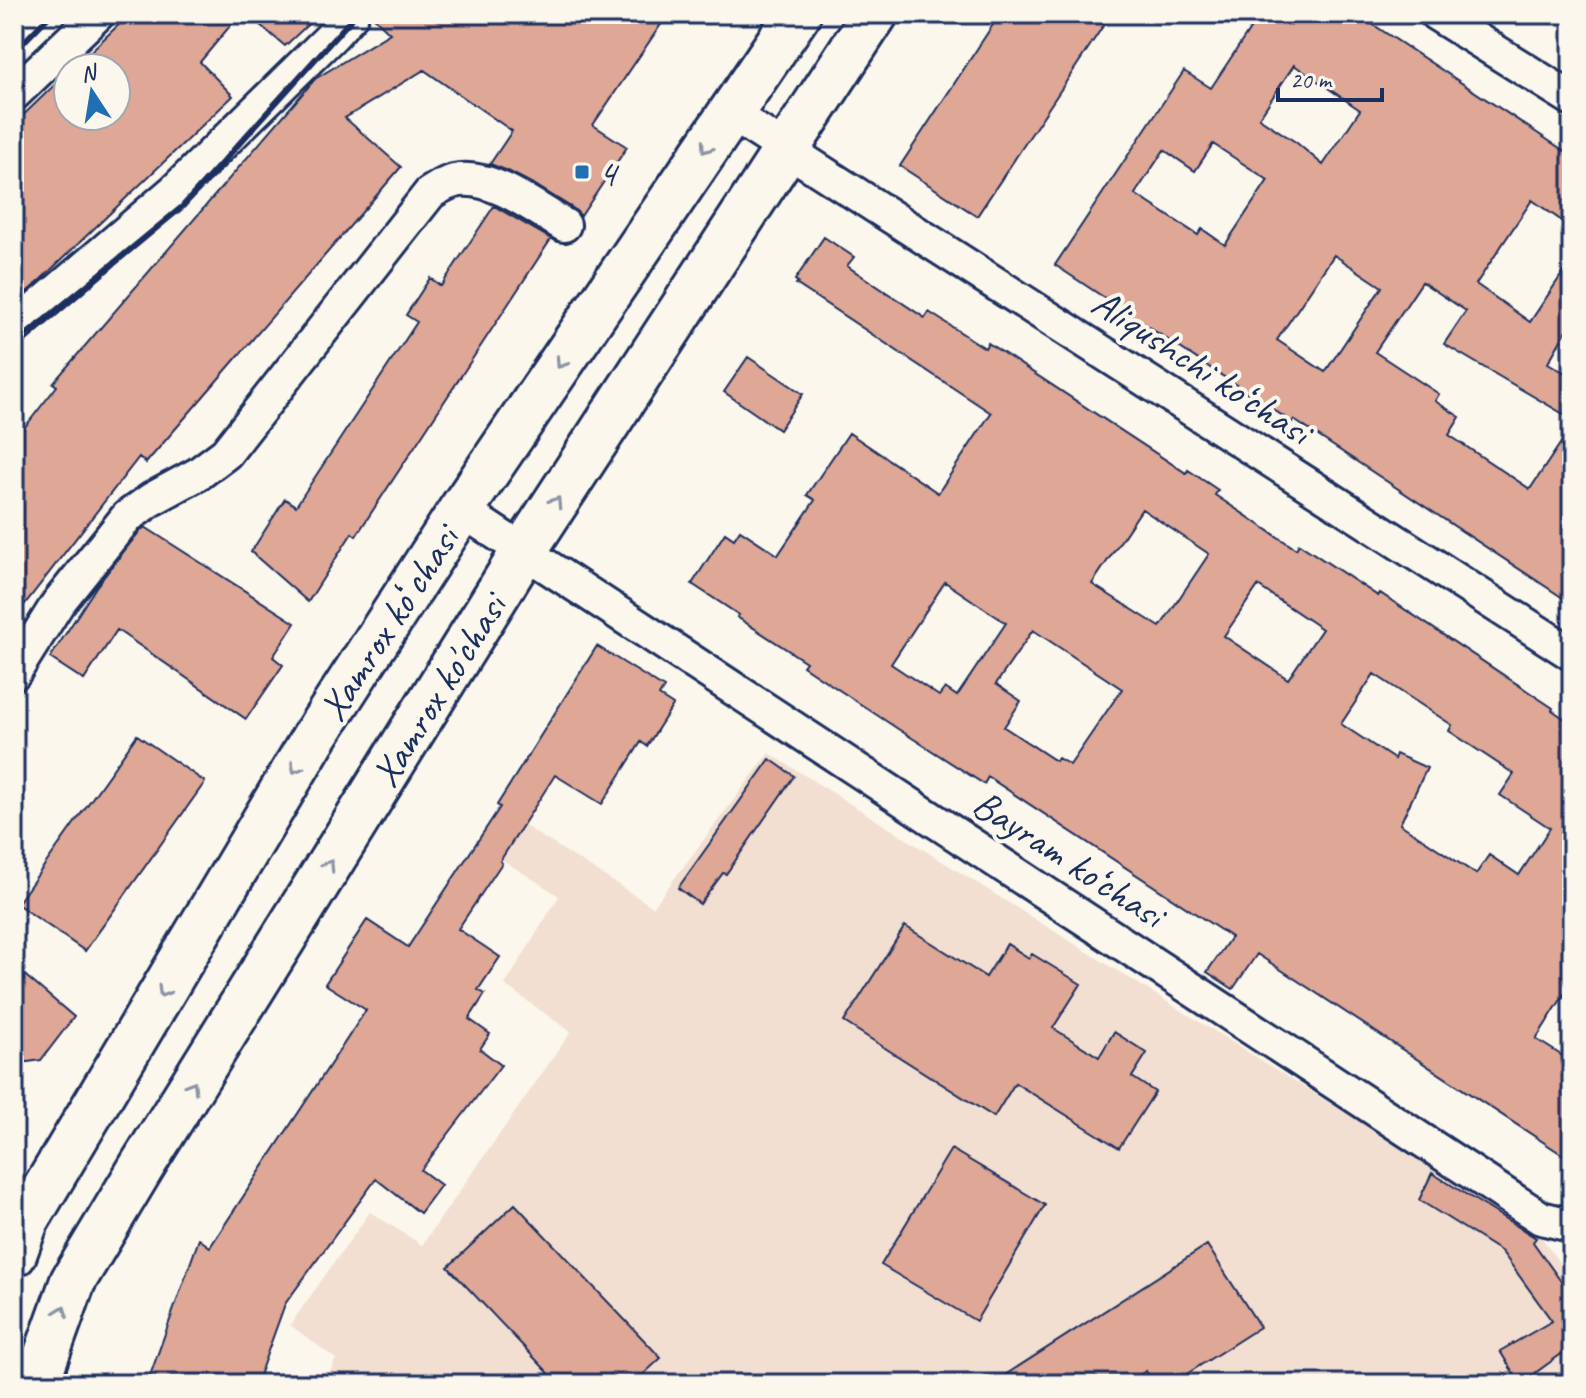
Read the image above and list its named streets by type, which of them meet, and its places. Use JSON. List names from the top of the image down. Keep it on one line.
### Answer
{"streets":{"main road":["Xamrox koʻchasi","Xamrox ko'chasi"],"street":["Aliqushchi ko‘chasi","Bayram ko‘chasi"]},"crossings":[["Aliqushchi ko‘chasi","Xamrox koʻchasi"],["Aliqushchi ko‘chasi","Xamrox ko'chasi"],["Xamrox koʻchasi","Bayram ko‘chasi"],["Xamrox ko'chasi","Bayram ko‘chasi"]],"one_way":["Xamrox koʻchasi","Xamrox ko'chasi"],"places":{"transit":["4"]},"scale_bar":"20 m","north":"top"}
